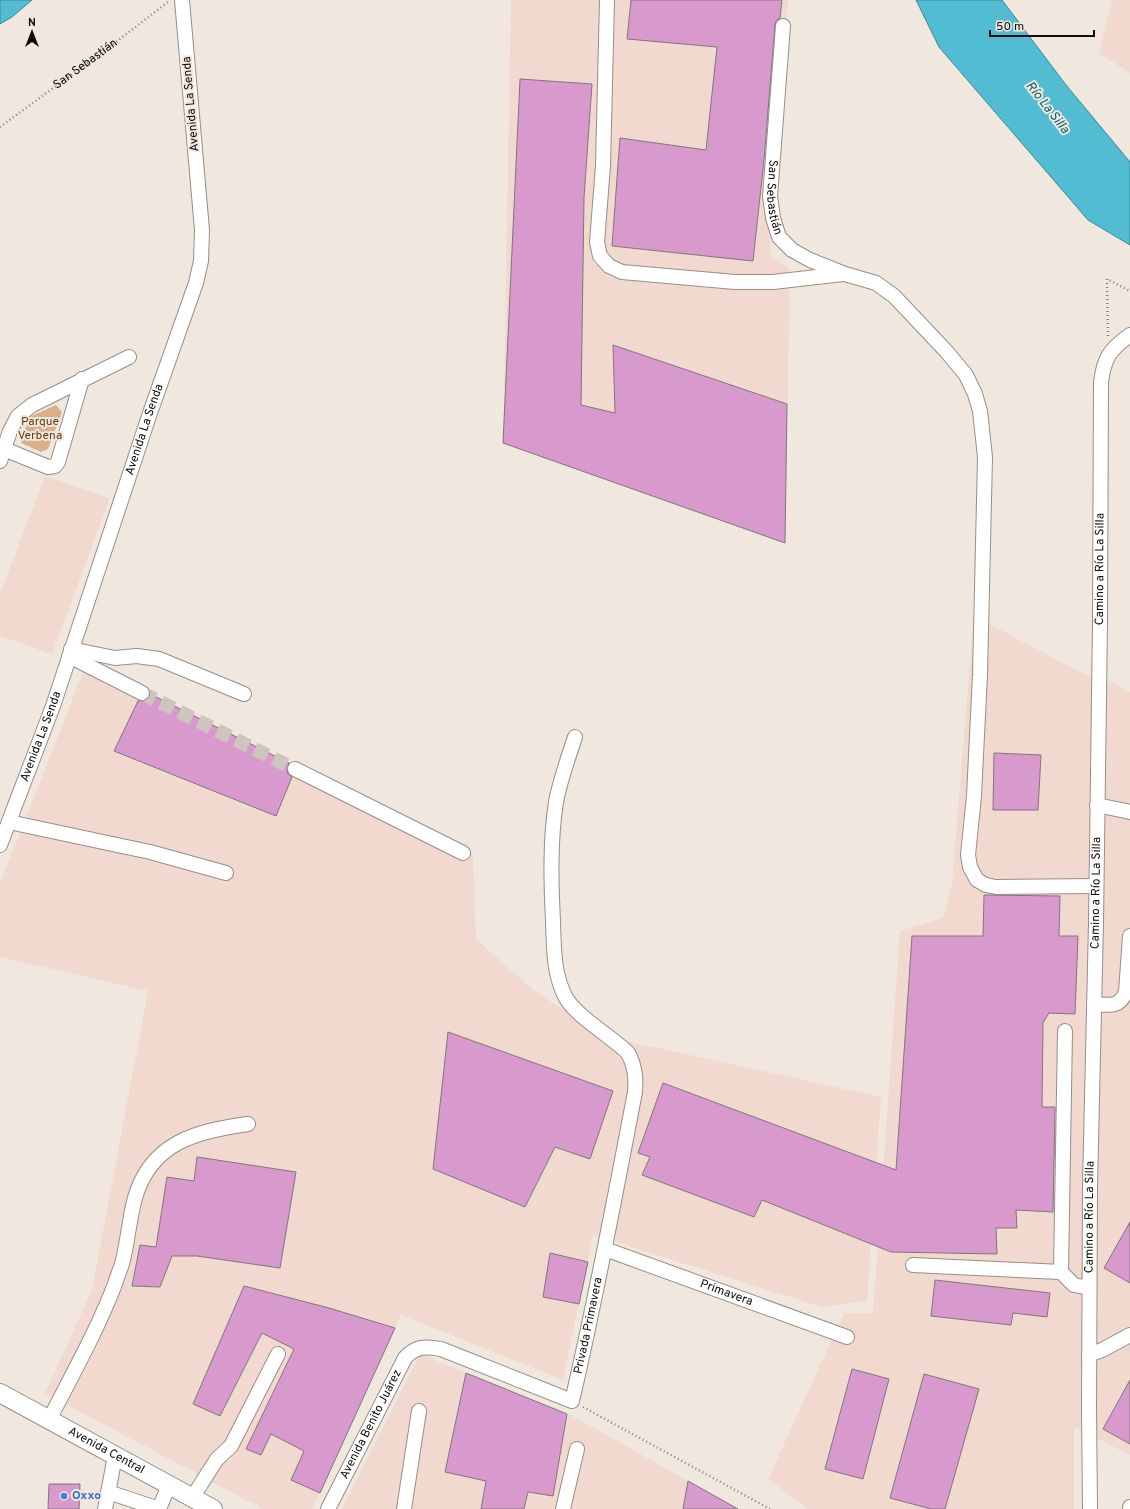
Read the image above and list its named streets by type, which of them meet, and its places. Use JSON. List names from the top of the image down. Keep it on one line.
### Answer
{"streets":{"main road":["Avenida Central"],"street":["San Sebastián","Avenida La Senda","Camino a Río La Silla","Primavera","Privada Primavera","Avenida Benito Juárez"]},"crossings":[["San Sebastián","Camino a Río La Silla"],["Primavera","Privada Primavera"],["Privada Primavera","Avenida Benito Juárez"]],"water":["Río La Silla"],"parks":["Parque Verbena"],"places":["Oxxo"],"scale_bar":"50 m","north":"top"}
